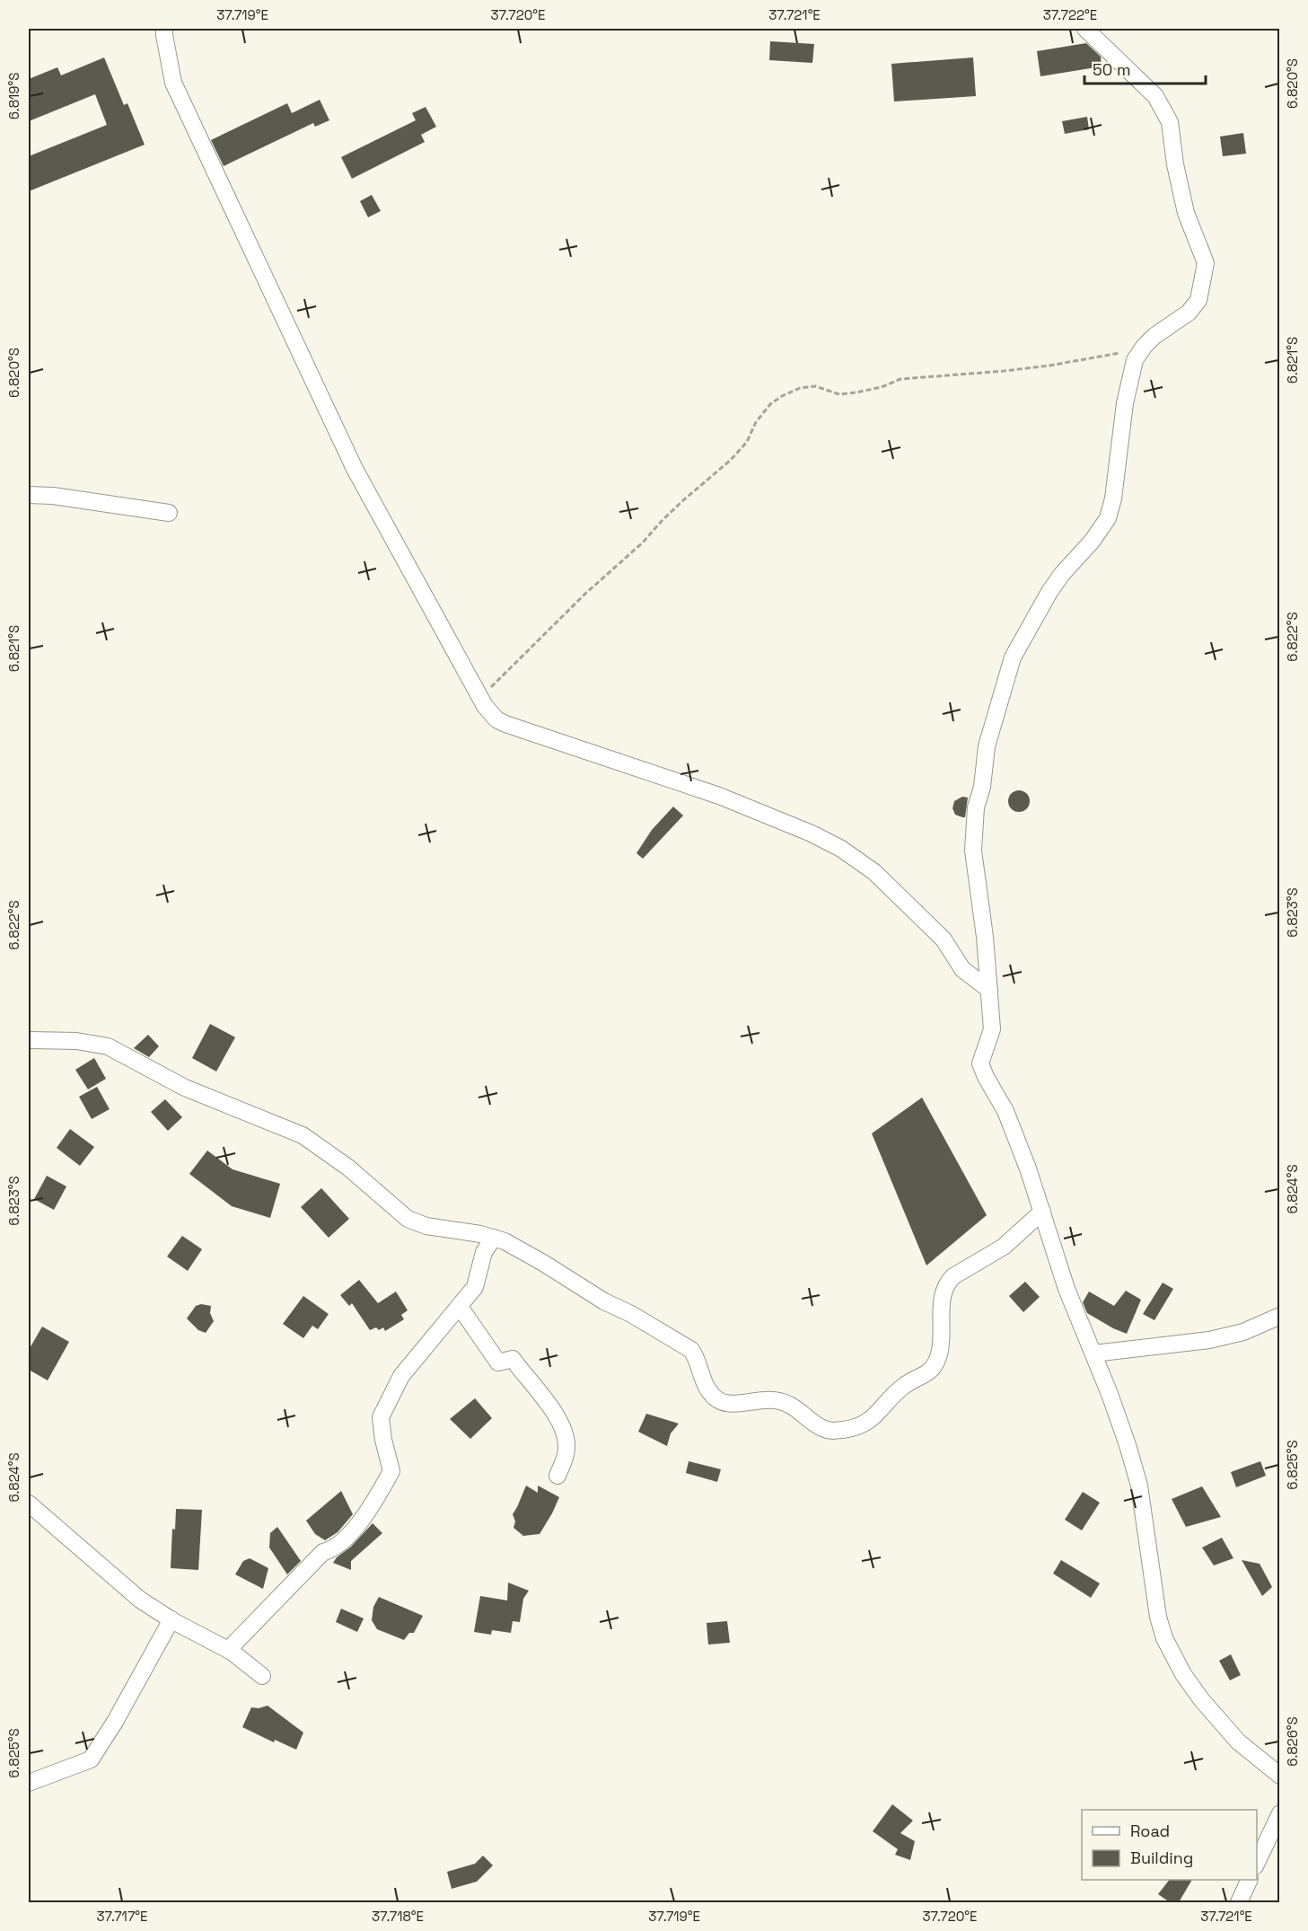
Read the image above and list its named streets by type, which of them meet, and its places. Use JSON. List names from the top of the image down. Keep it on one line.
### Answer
{"legend":["Road","Building"],"scale_bar":"50 m","coordinates":["37.719°E","37.720°E","37.721°E","37.722°E","6.820°S","6.819°S","6.821°S","6.822°S","6.823°S","6.824°S","6.825°S","6.826°S","37.717°E","37.718°E"]}
